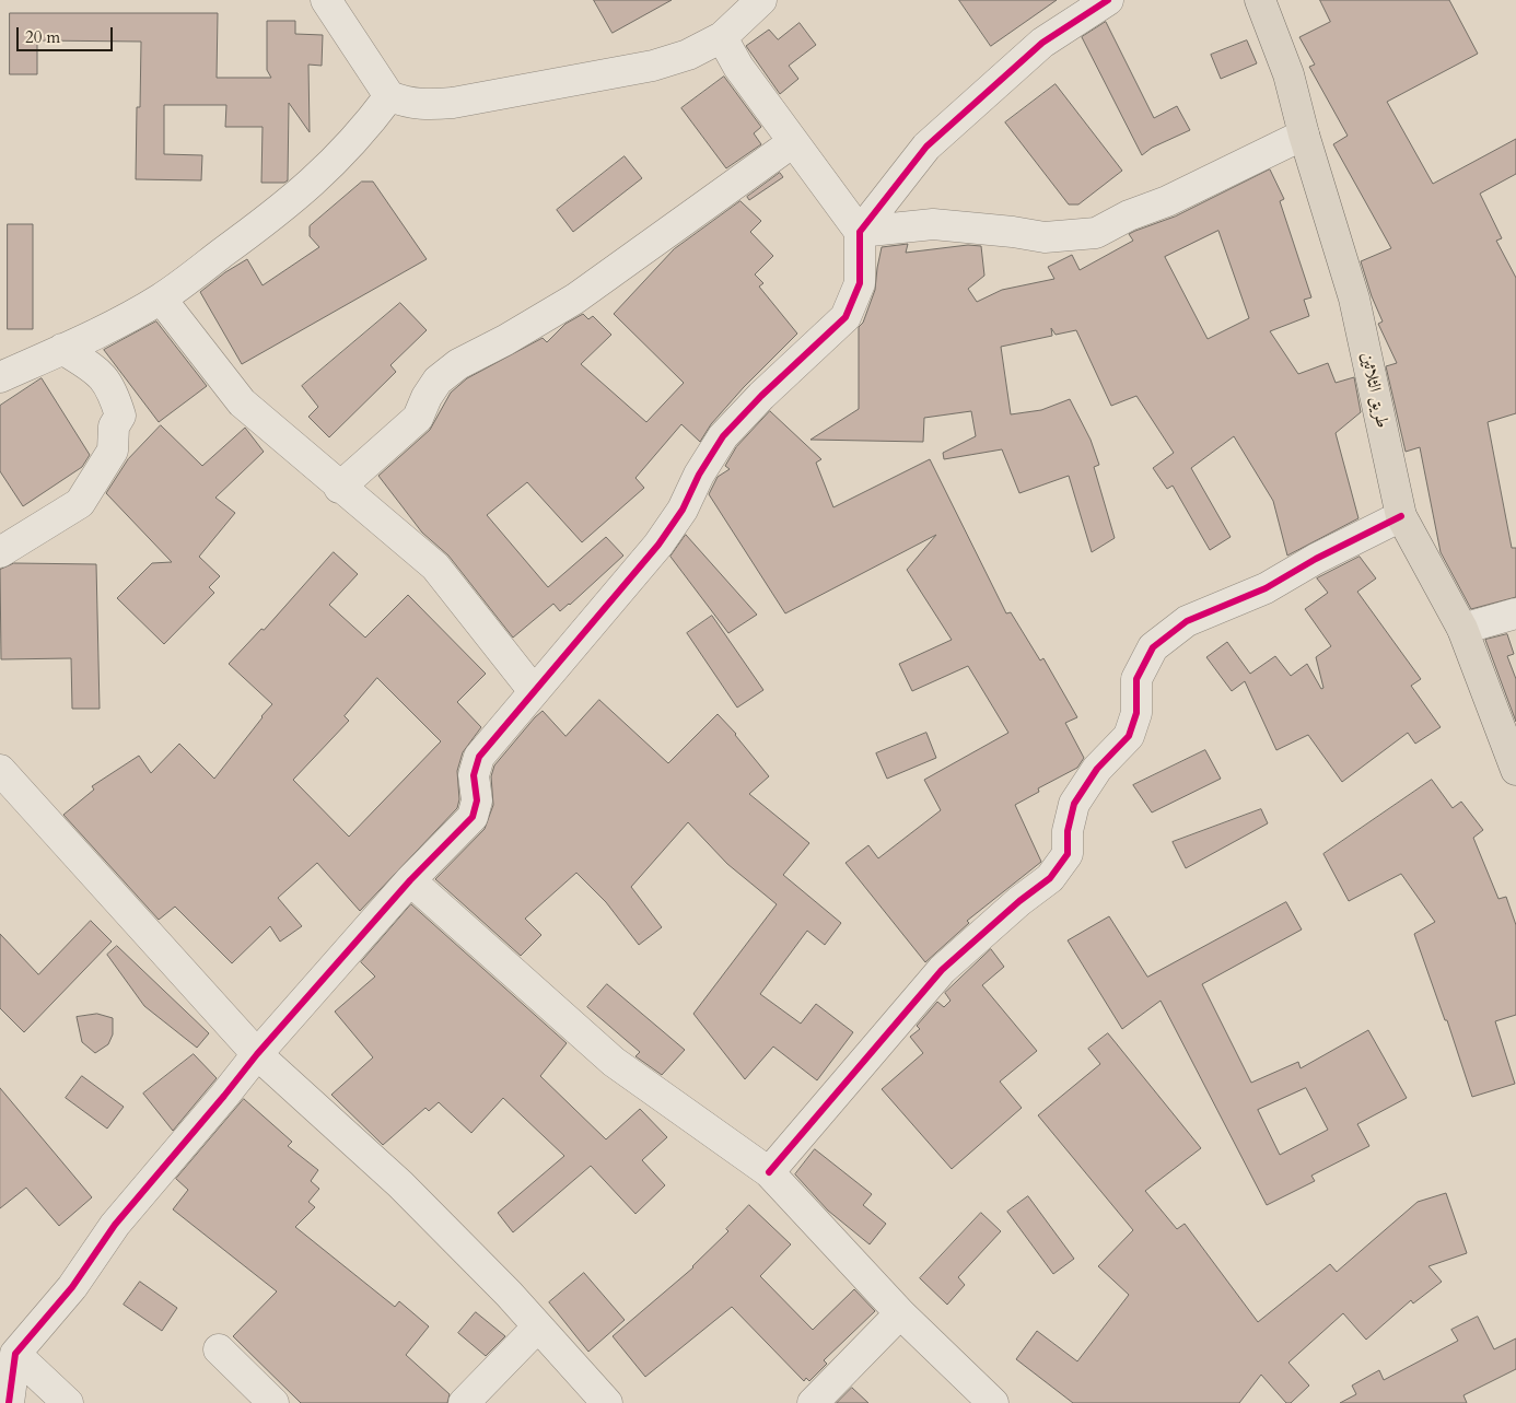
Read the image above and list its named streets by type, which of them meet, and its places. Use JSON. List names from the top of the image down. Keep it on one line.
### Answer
{"streets":{"main road":["طريق الثلاثين"]},"scale_bar":"20 m"}
